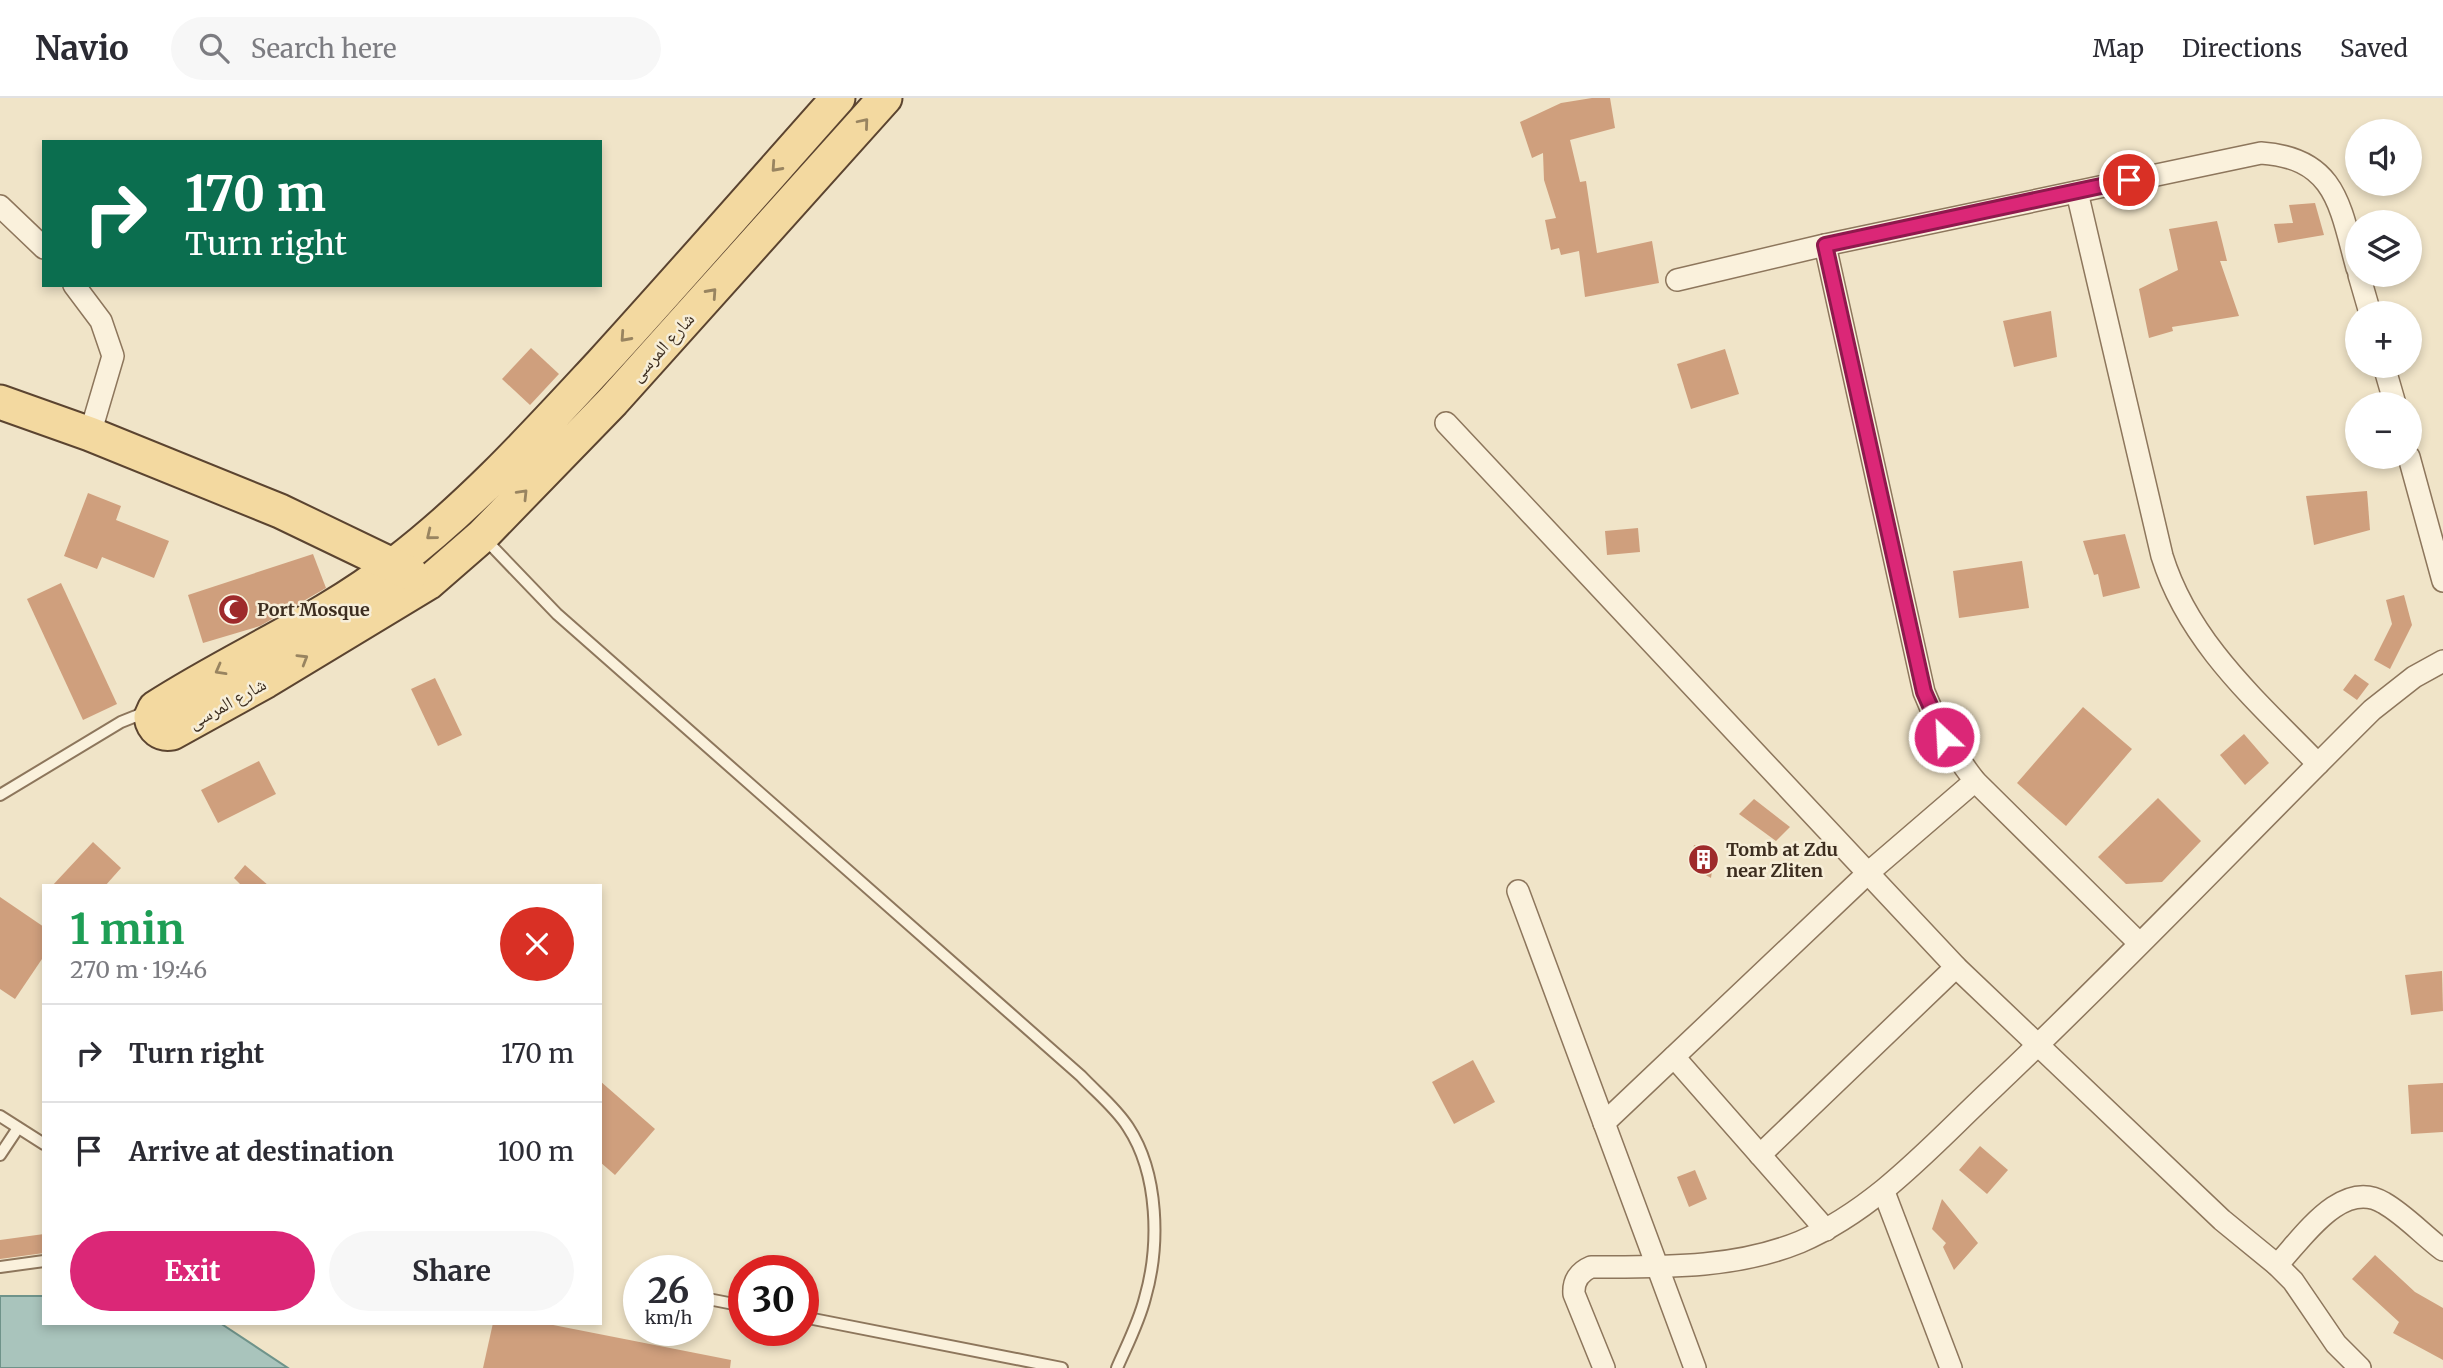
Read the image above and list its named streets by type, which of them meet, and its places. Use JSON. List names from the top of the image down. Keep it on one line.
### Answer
{"streets":{"main road":["شارع المرسى"]},"places":{"mosque":["Port Mosque"],"building":["Tomb at Zdu near Zliten"]},"page":{"header":"Navio","search":"Search here","nav":["Map","Directions","Saved"],"map_buttons":["+","−"],"turn":["170 m","Turn right"],"heading":["1 min","270 m · 19:46"],"list":[{"name":"Turn right","value":"170 m"},{"name":"Arrive at destination","value":"100 m"}],"buttons":["Exit","Share"],"speed":"26 km/h","limit":"30"}}
